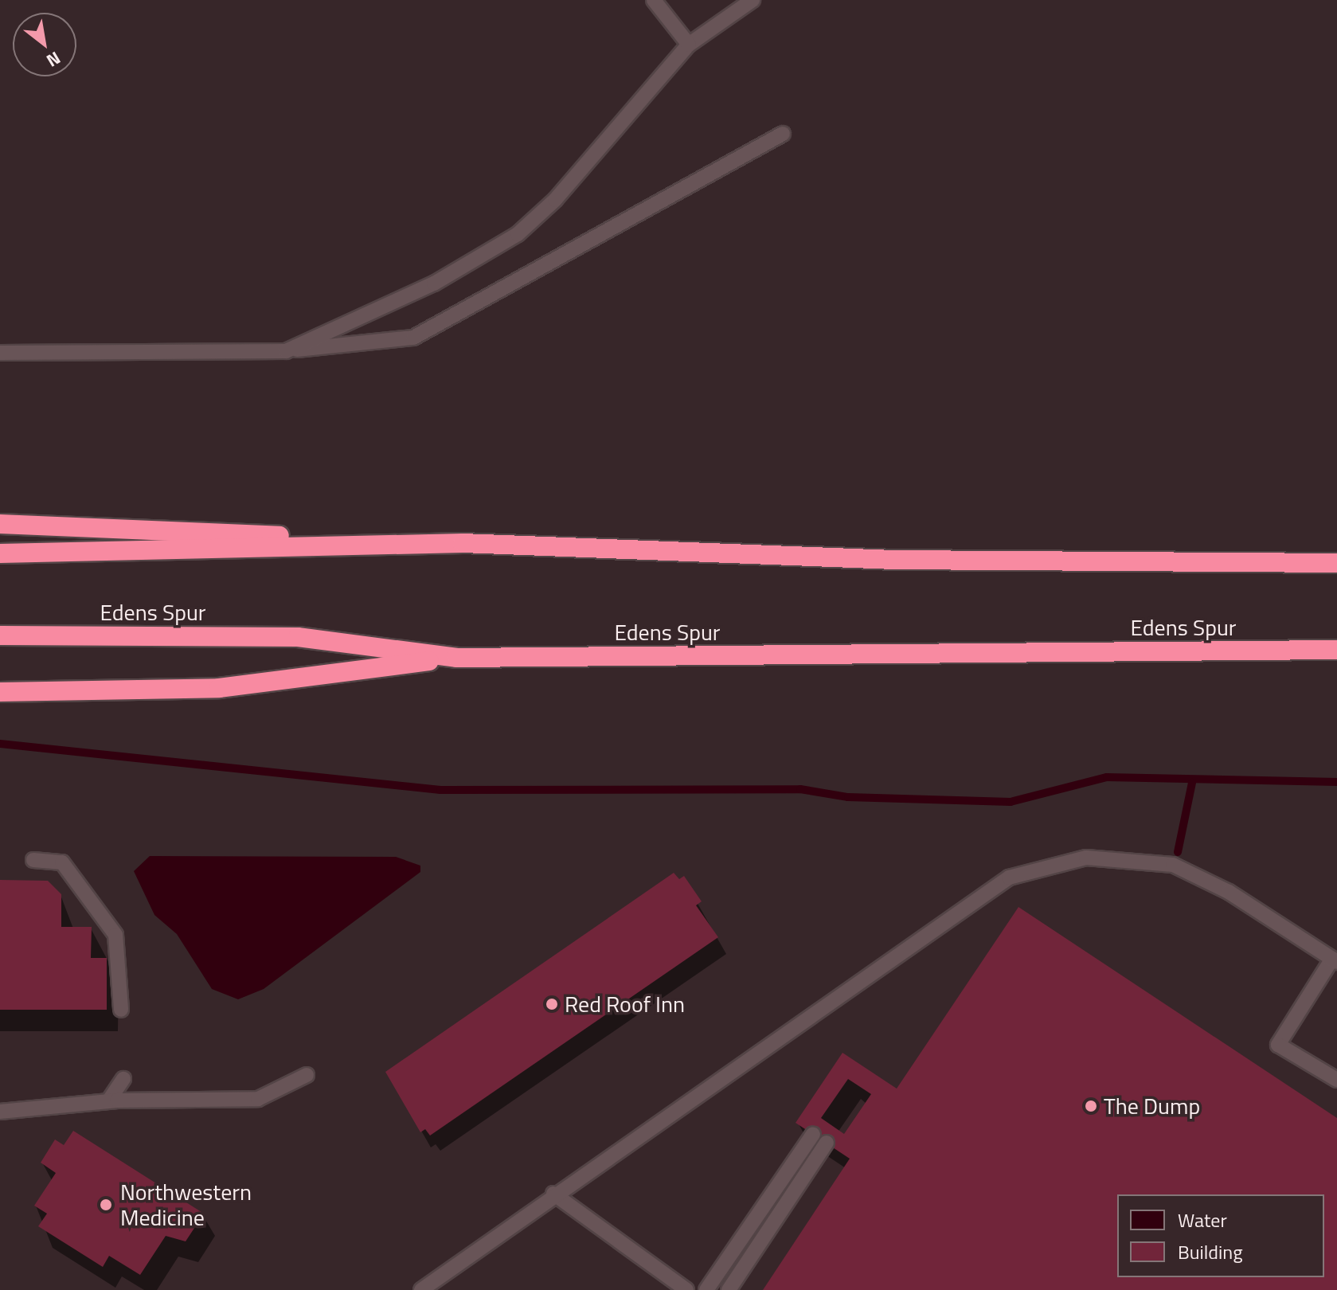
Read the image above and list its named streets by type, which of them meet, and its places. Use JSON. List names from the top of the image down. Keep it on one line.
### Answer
{"streets":{"highway":["Edens Spur"]},"places":["Red Roof Inn","The Dump","Northwestern Medicine"],"legend":["Water","Building"],"north":"bottom right"}
